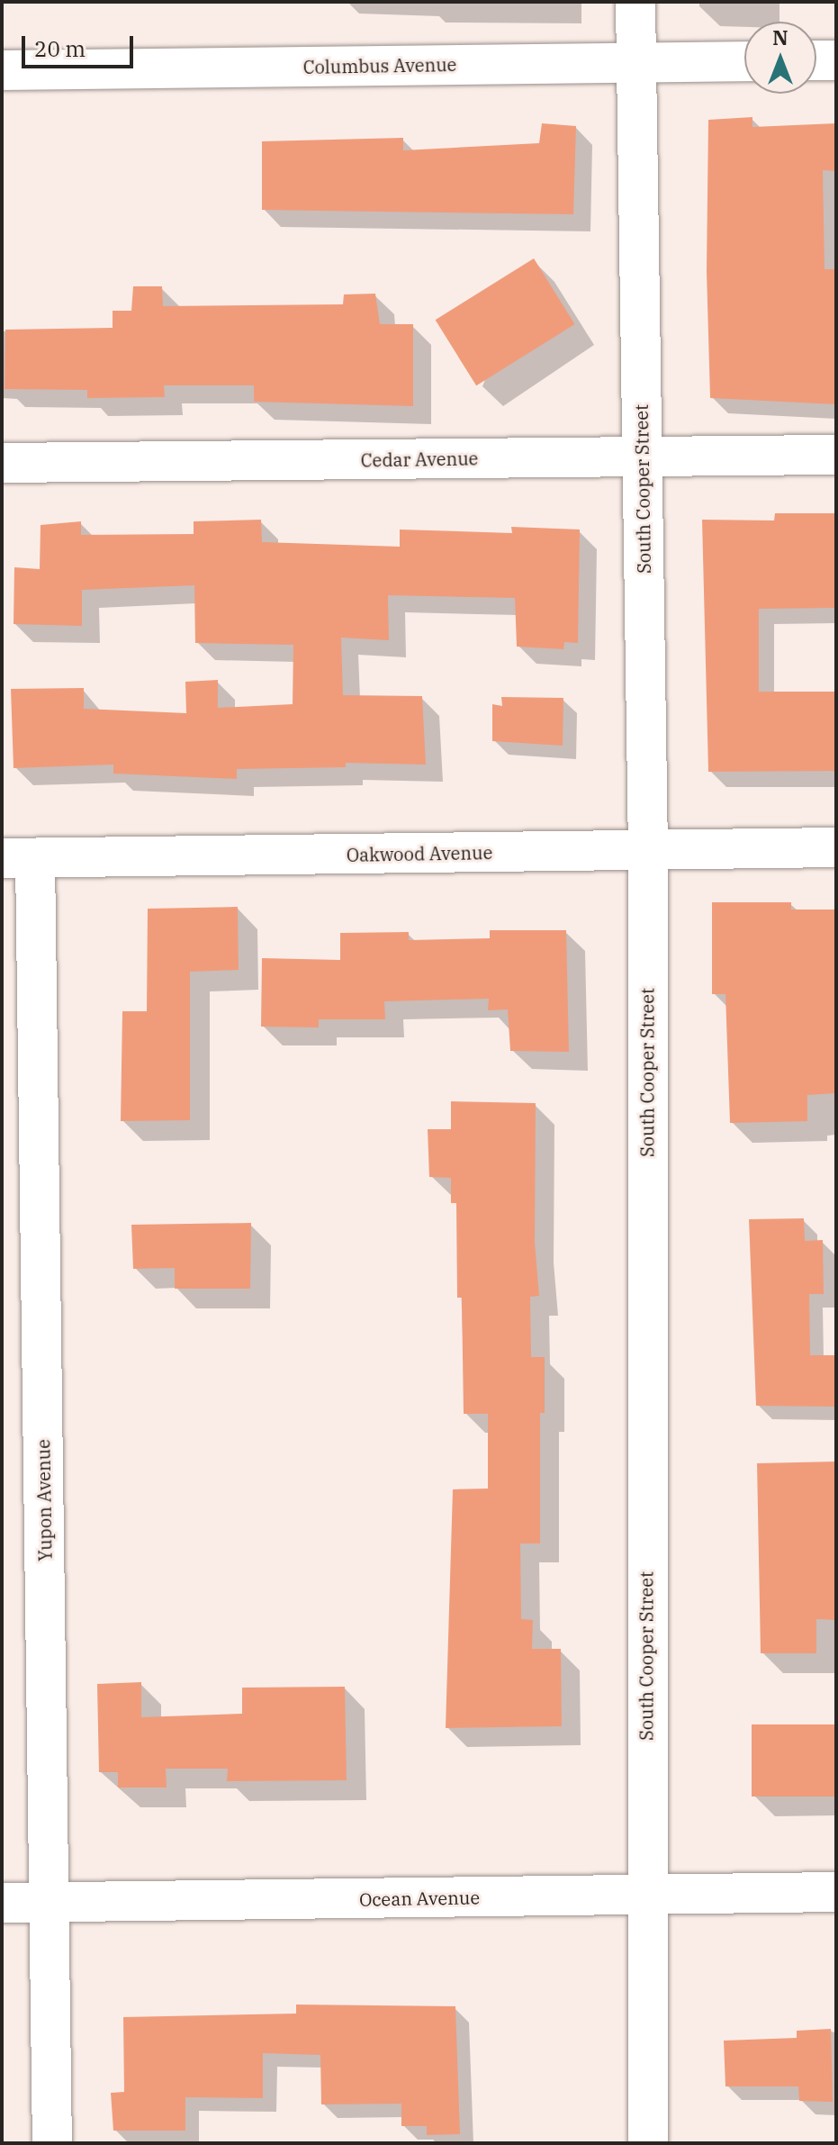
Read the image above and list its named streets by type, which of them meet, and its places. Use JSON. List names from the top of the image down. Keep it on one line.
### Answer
{"streets":{"street":["Columbus Avenue","Cedar Avenue","South Cooper Street","Oakwood Avenue","Yupon Avenue","Ocean Avenue"]},"crossings":[["Columbus Avenue","South Cooper Street"],["Cedar Avenue","South Cooper Street"],["South Cooper Street","Oakwood Avenue"],["South Cooper Street","Ocean Avenue"],["Oakwood Avenue","Yupon Avenue"],["Yupon Avenue","Ocean Avenue"]],"scale_bar":"20 m","north":"top"}
